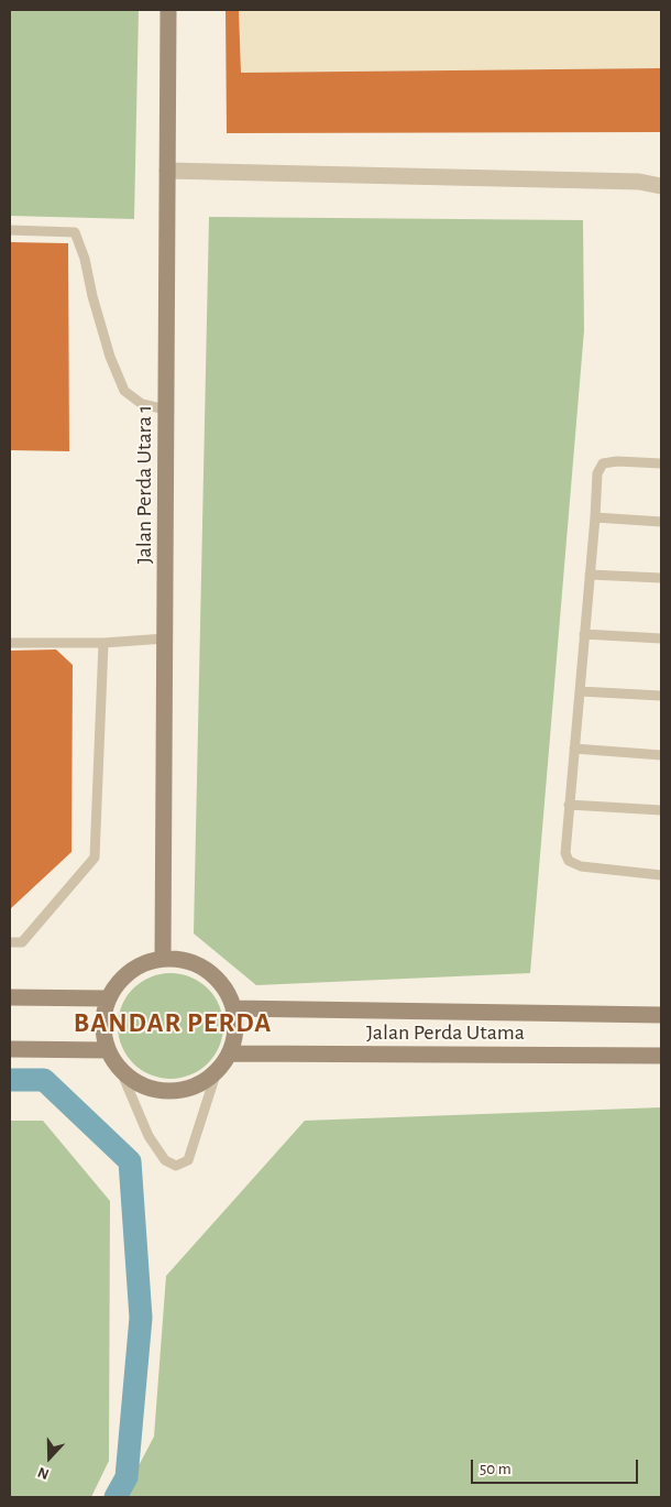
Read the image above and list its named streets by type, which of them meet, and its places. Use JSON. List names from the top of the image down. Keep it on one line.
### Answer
{"streets":{"street":["Jalan Perda Utara 1","Jalan Perda Utama"]},"crossings":[["Jalan Perda Utara 1","Jalan Perda Utama"]],"districts":["BANDAR PERDA"],"scale_bar":"50 m","north":"bottom"}
